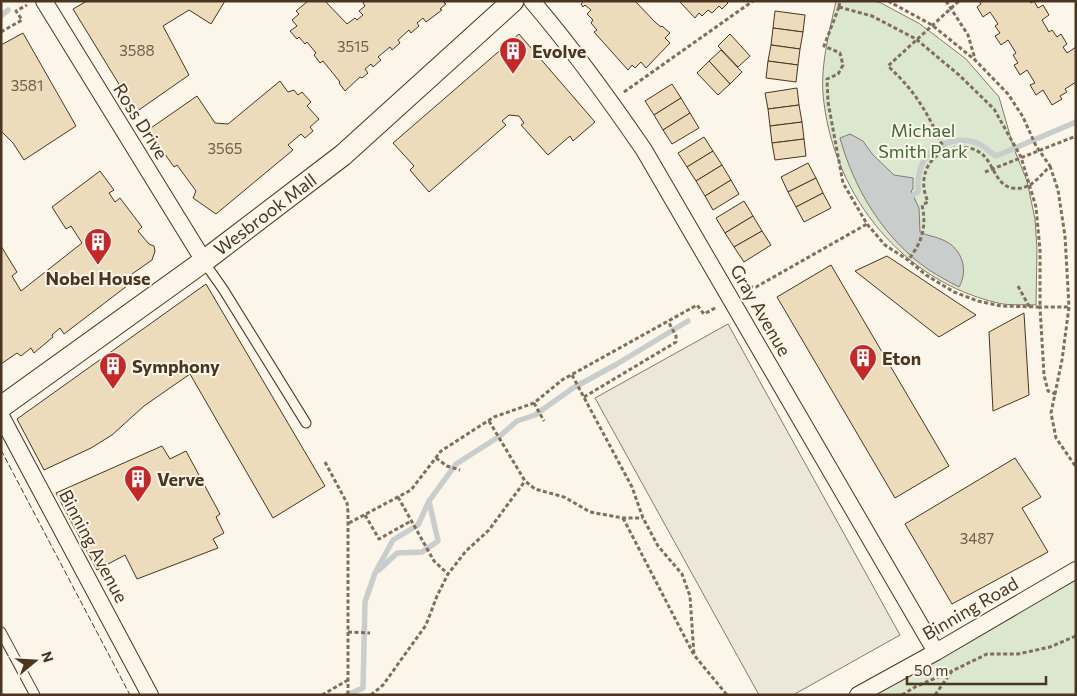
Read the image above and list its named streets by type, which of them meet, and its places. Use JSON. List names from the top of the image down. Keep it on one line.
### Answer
{"streets":{"street":["Ross Drive","Wesbrook Mall","Gray Avenue","Binning Avenue","Binning Road"]},"crossings":[["Ross Drive","Wesbrook Mall"],["Gray Avenue","Binning Road"]],"parks":["Michael Smith Park"],"places":{"building":["Evolve","Nobel House","Eton","Symphony","Verve"]},"house_numbers":["3515","3588","3581","3565","3487"],"scale_bar":"50 m","north":"right"}
